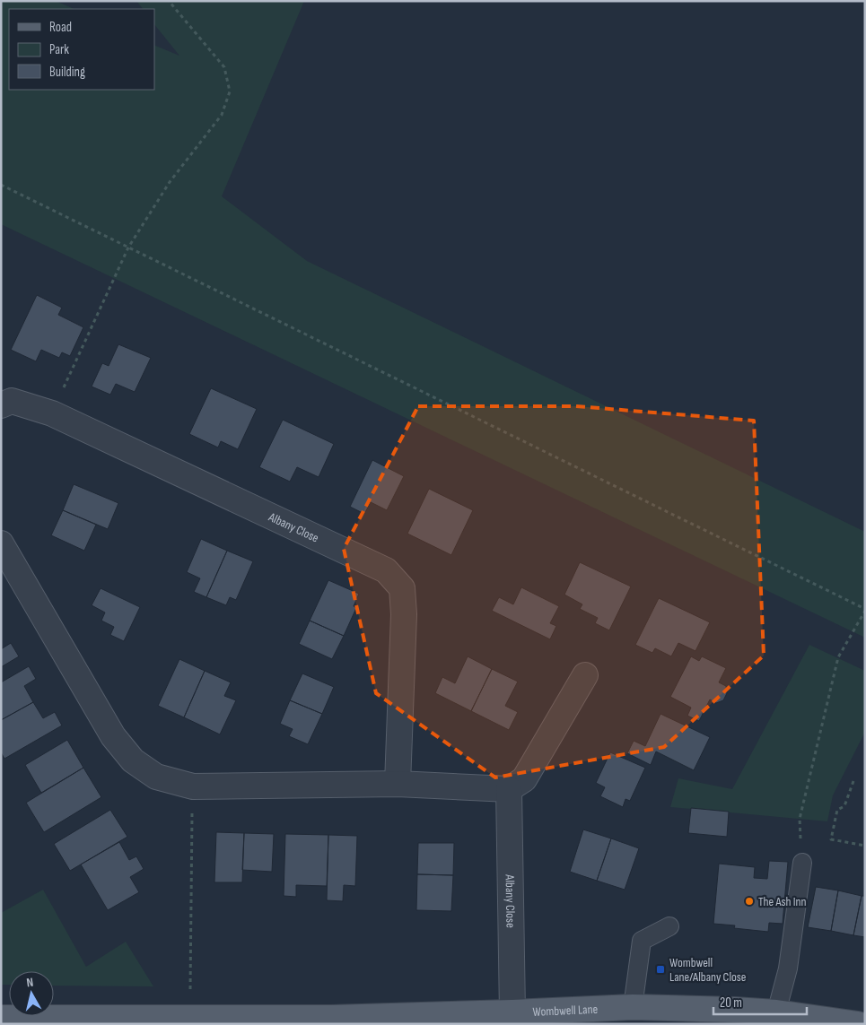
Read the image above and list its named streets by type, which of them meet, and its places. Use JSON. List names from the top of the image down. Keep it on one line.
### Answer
{"streets":{"main road":["Wombwell Lane"],"street":["Albany Close"]},"crossings":[["Albany Close","Wombwell Lane"]],"places":{"other":["The Ash Inn"],"transit":["Wombwell Lane/Albany Close"]},"legend":["Road","Park","Building"],"scale_bar":"20 m","north":"top"}
